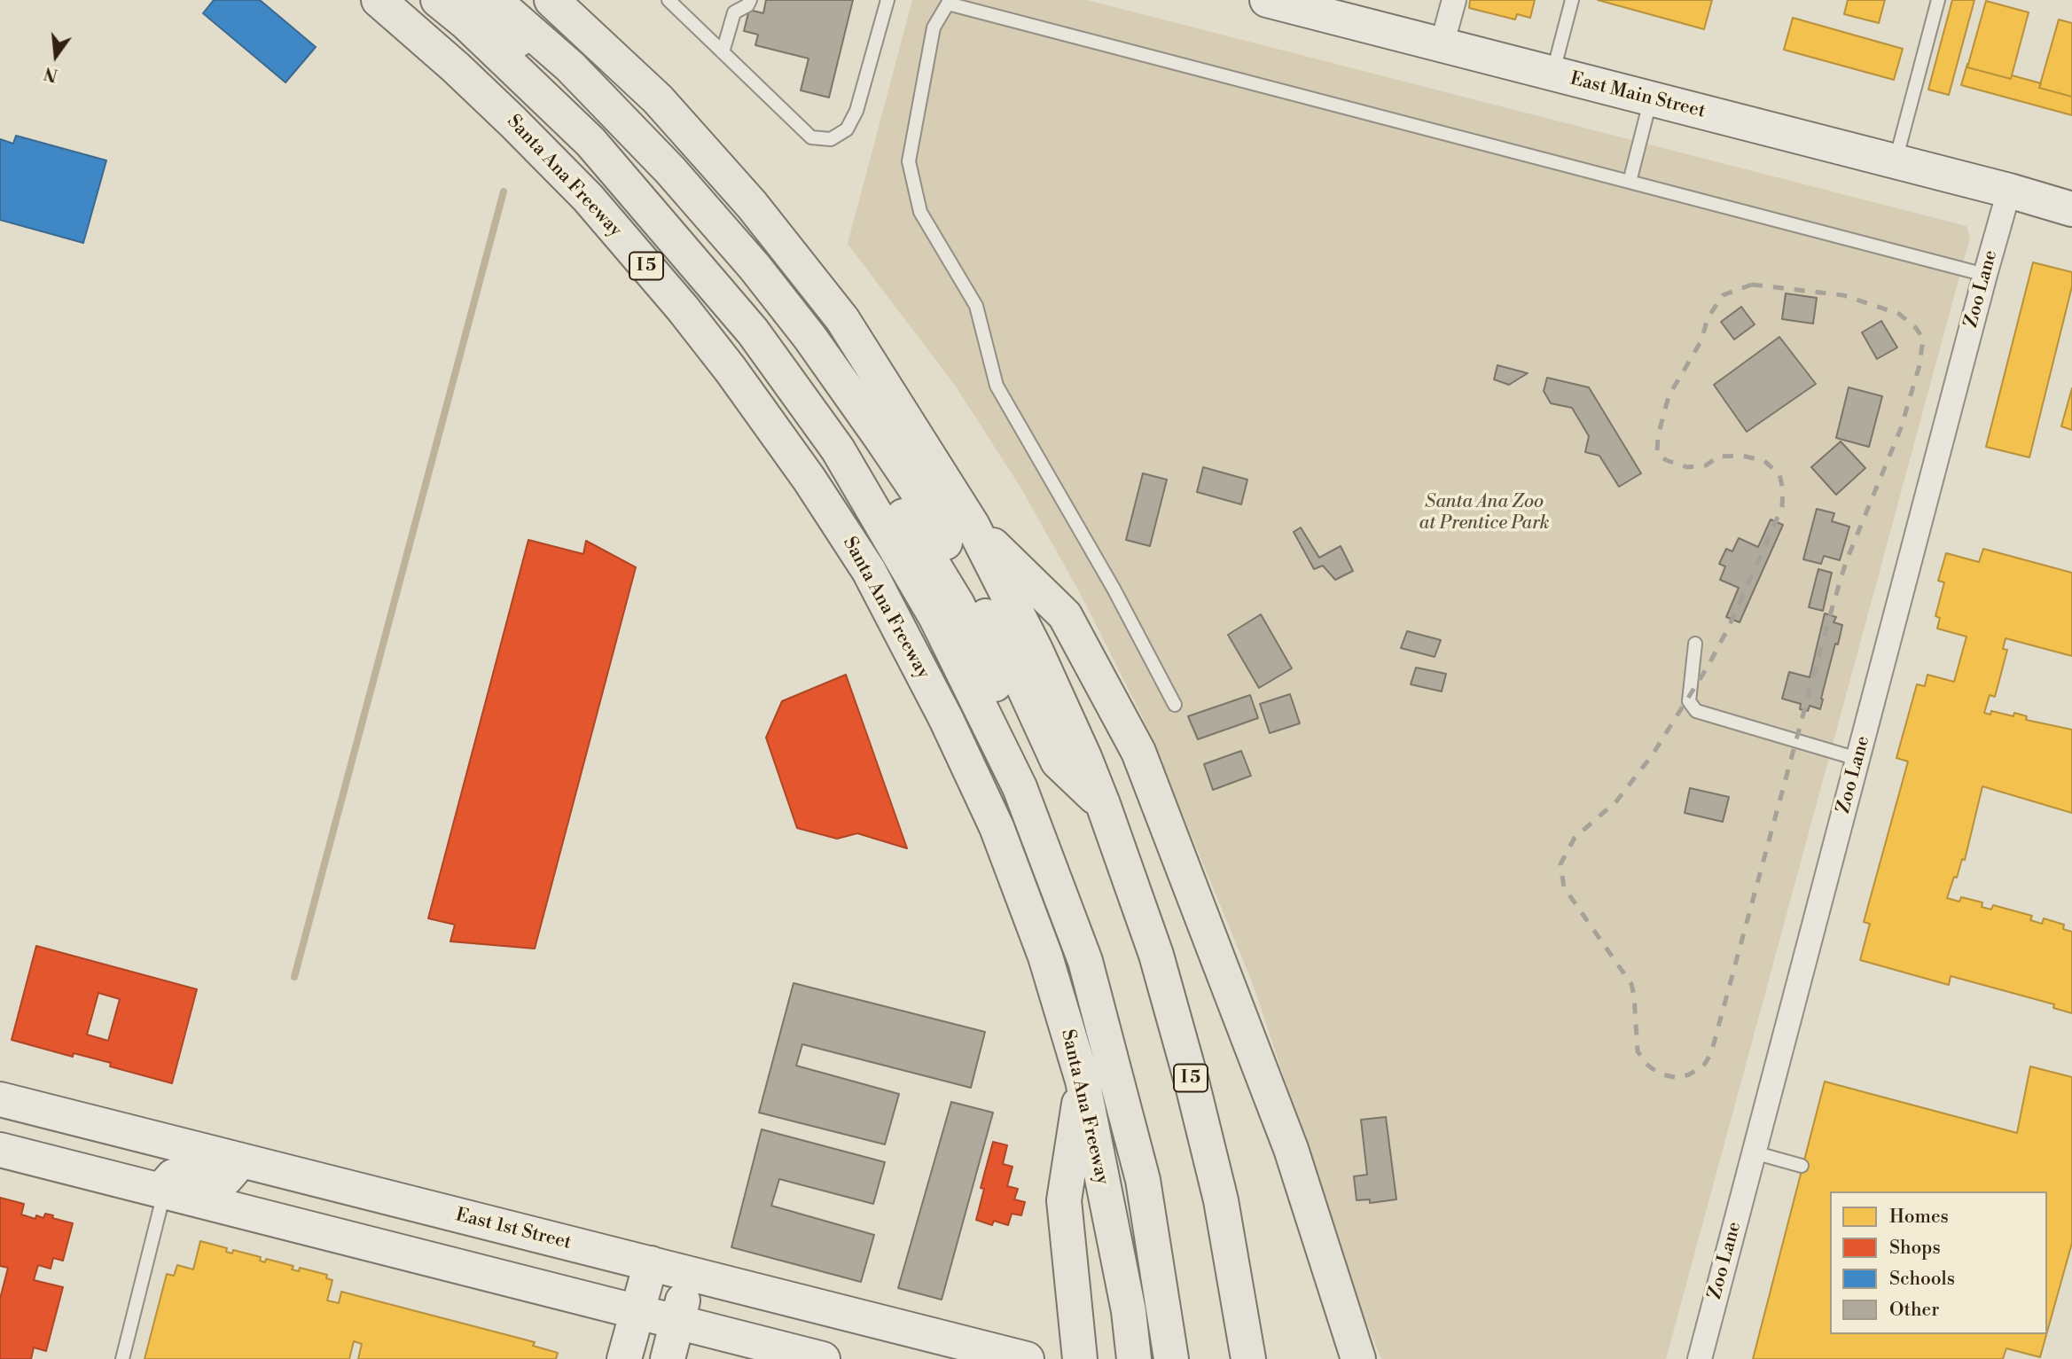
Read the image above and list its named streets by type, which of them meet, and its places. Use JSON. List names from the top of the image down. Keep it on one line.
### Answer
{"streets":{"highway":["Santa Ana Freeway","I 5"],"main road":["East Main Street","East 1st Street"],"street":["Zoo Lane"]},"crossings":[["East Main Street","Zoo Lane"]],"parks":["Santa Ana Zoo at Prentice Park"],"legend":["Homes","Shops","Schools","Other"],"north":"bottom"}
